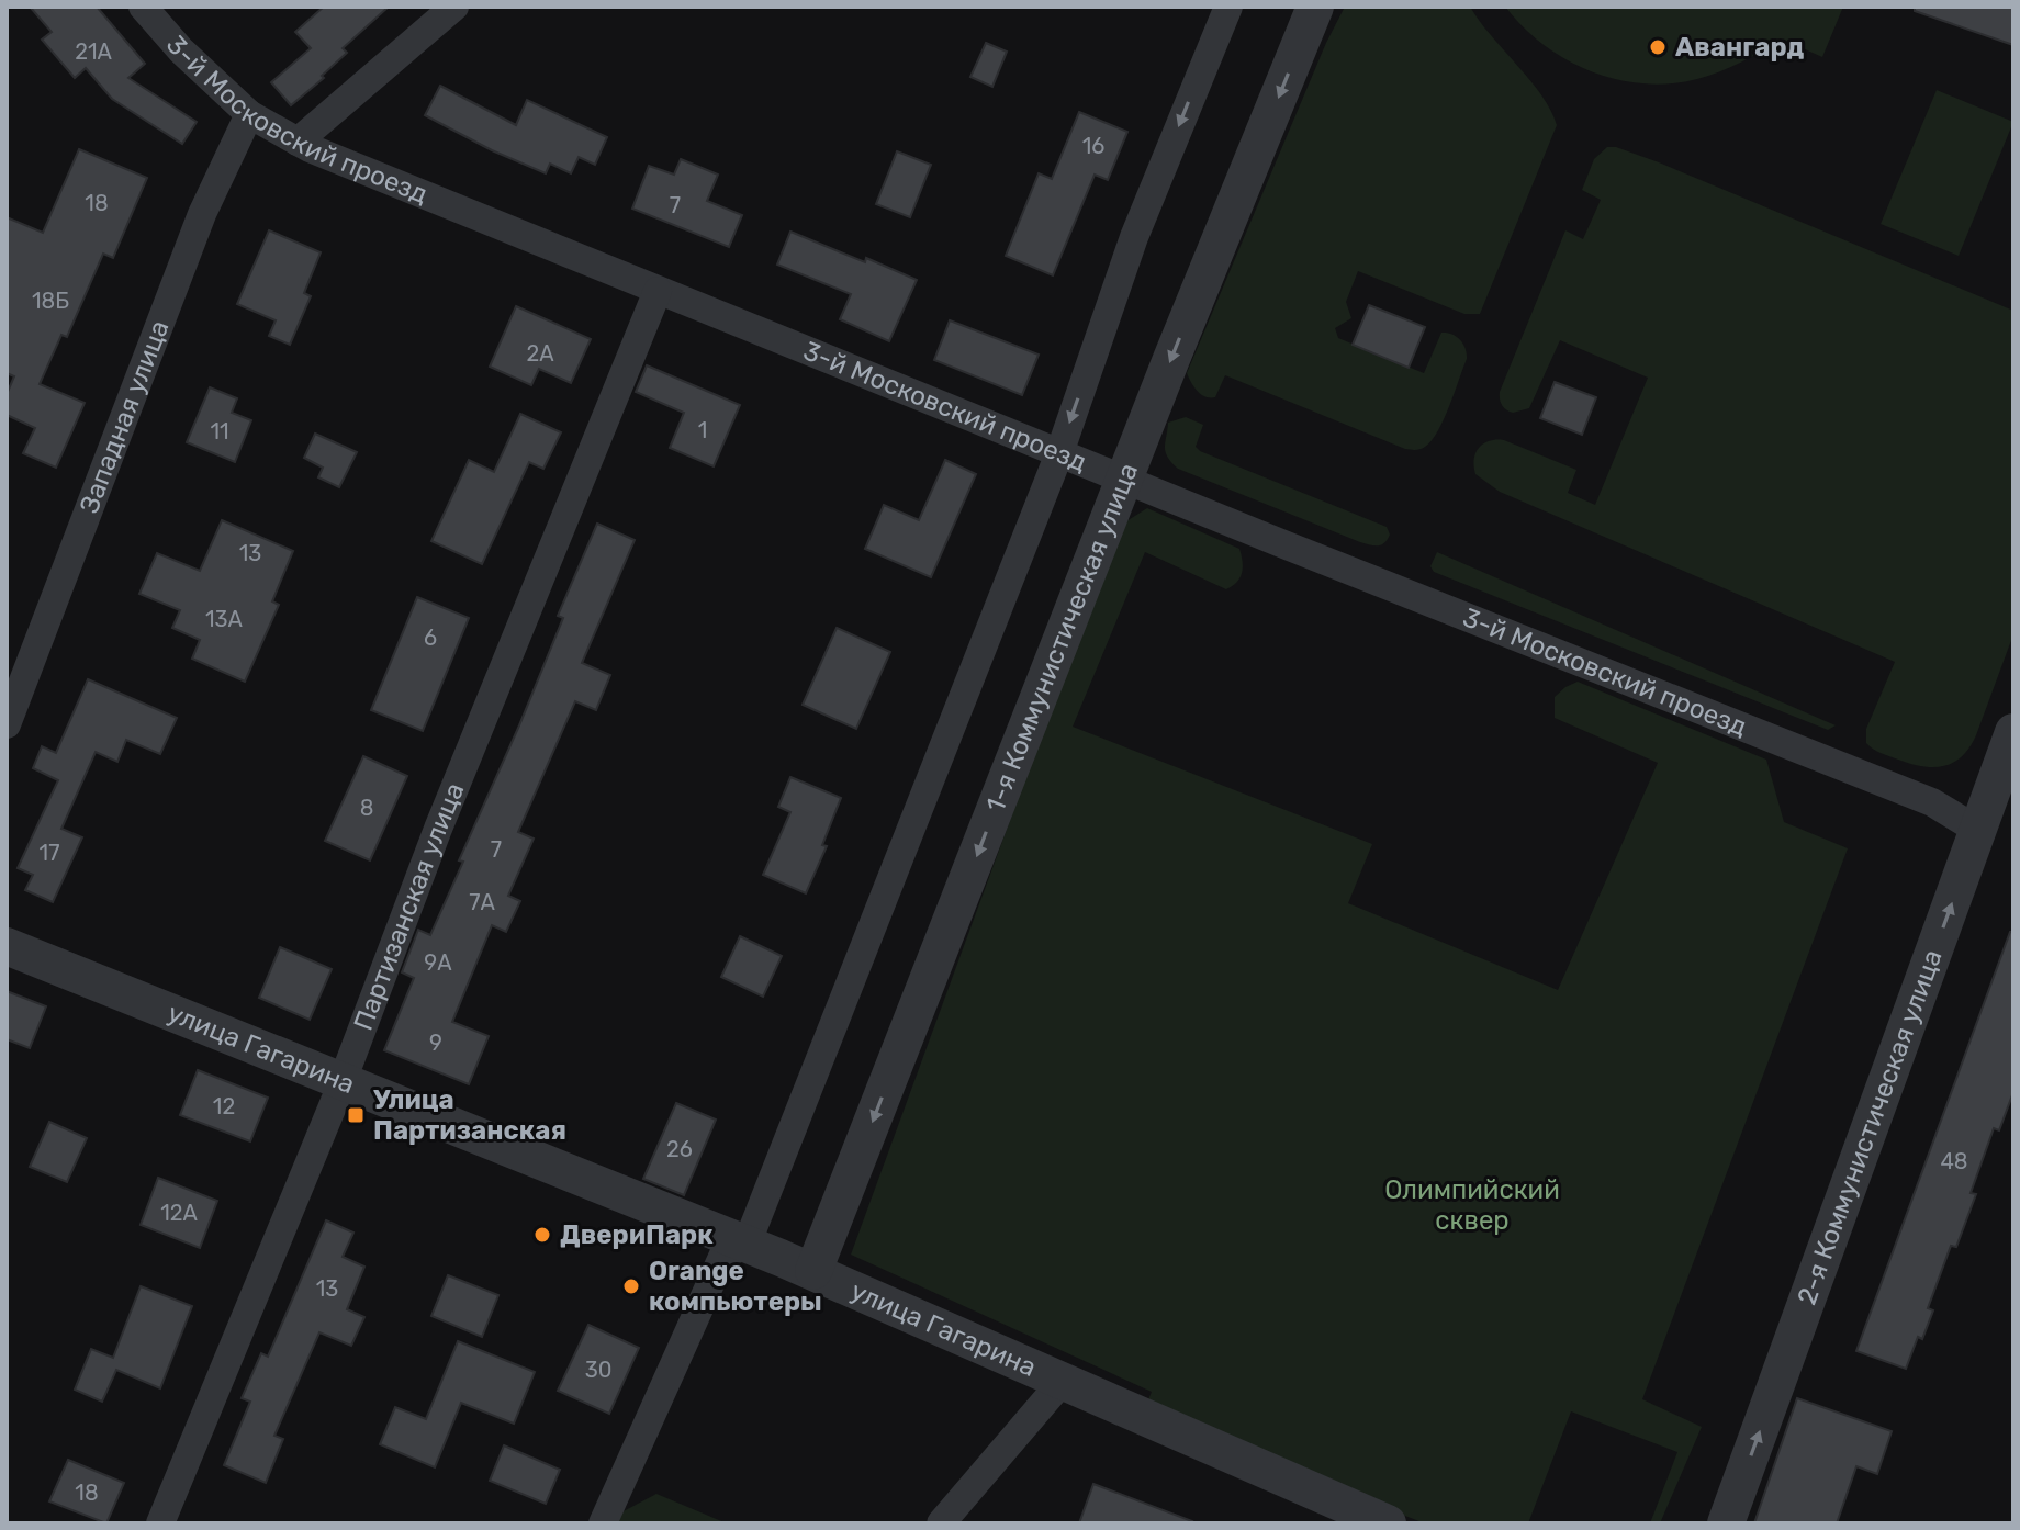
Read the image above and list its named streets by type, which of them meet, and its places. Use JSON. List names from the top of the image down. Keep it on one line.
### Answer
{"streets":{"street":["3-й Московский проезд","Западная улица","1-я Коммунистическая улица","Партизанская улица","улица Гагарина","2-я Коммунистическая улица"]},"crossings":[["3-й Московский проезд","Западная улица"],["3-й Московский проезд","1-я Коммунистическая улица"],["3-й Московский проезд","Партизанская улица"],["3-й Московский проезд","2-я Коммунистическая улица"],["1-я Коммунистическая улица","улица Гагарина"],["Партизанская улица","улица Гагарина"]],"one_way":["2-я Коммунистическая улица"],"parks":["Олимпийский сквер"],"places":{"other":["Авангард","ДвериПарк","Orange компьютеры"],"transit":["Улица Партизанская"]},"house_numbers":["21А","16","18","7","18Б","2А","1","11","13","13А","6","8","7","17","7А","9А","9","12","26","48","12А","13","30","18"]}
